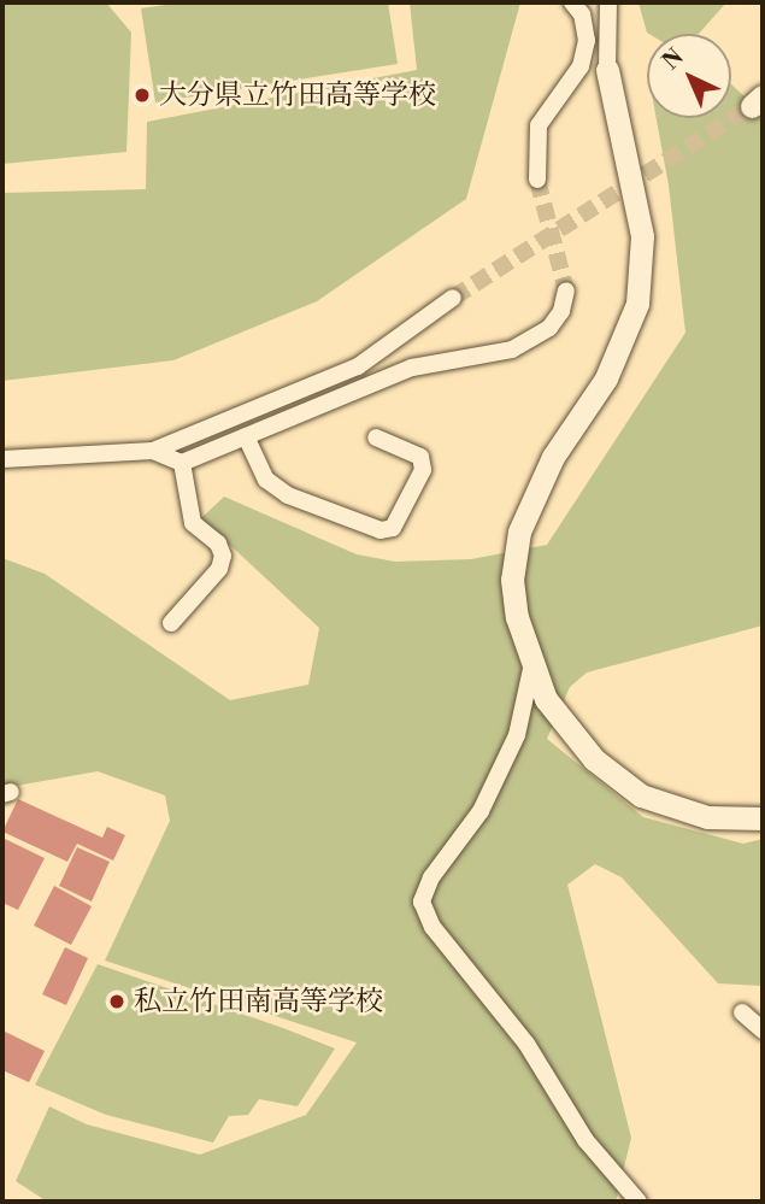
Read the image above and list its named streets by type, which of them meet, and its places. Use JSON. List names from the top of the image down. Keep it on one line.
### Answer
{"places":["大分県立竹田高等学校","私立竹田南高等学校"],"north":"top left"}
